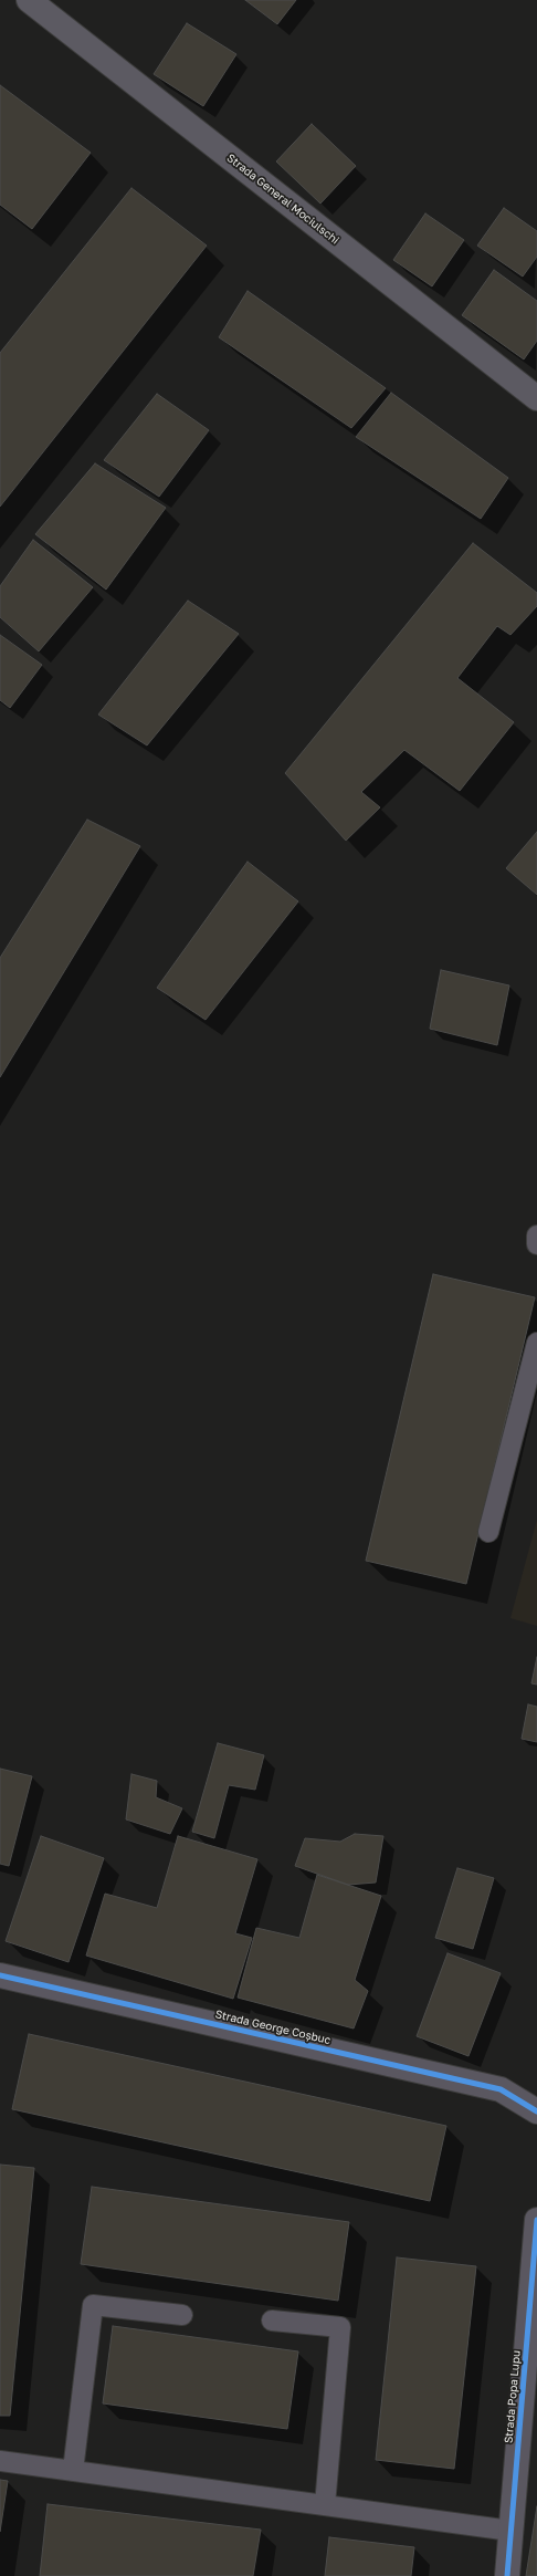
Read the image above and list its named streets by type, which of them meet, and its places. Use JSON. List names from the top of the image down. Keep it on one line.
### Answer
{"streets":{"main road":["Strada General Mociulschi"],"street":["Strada George Coșbuc","Strada Popa Lupu"]}}
